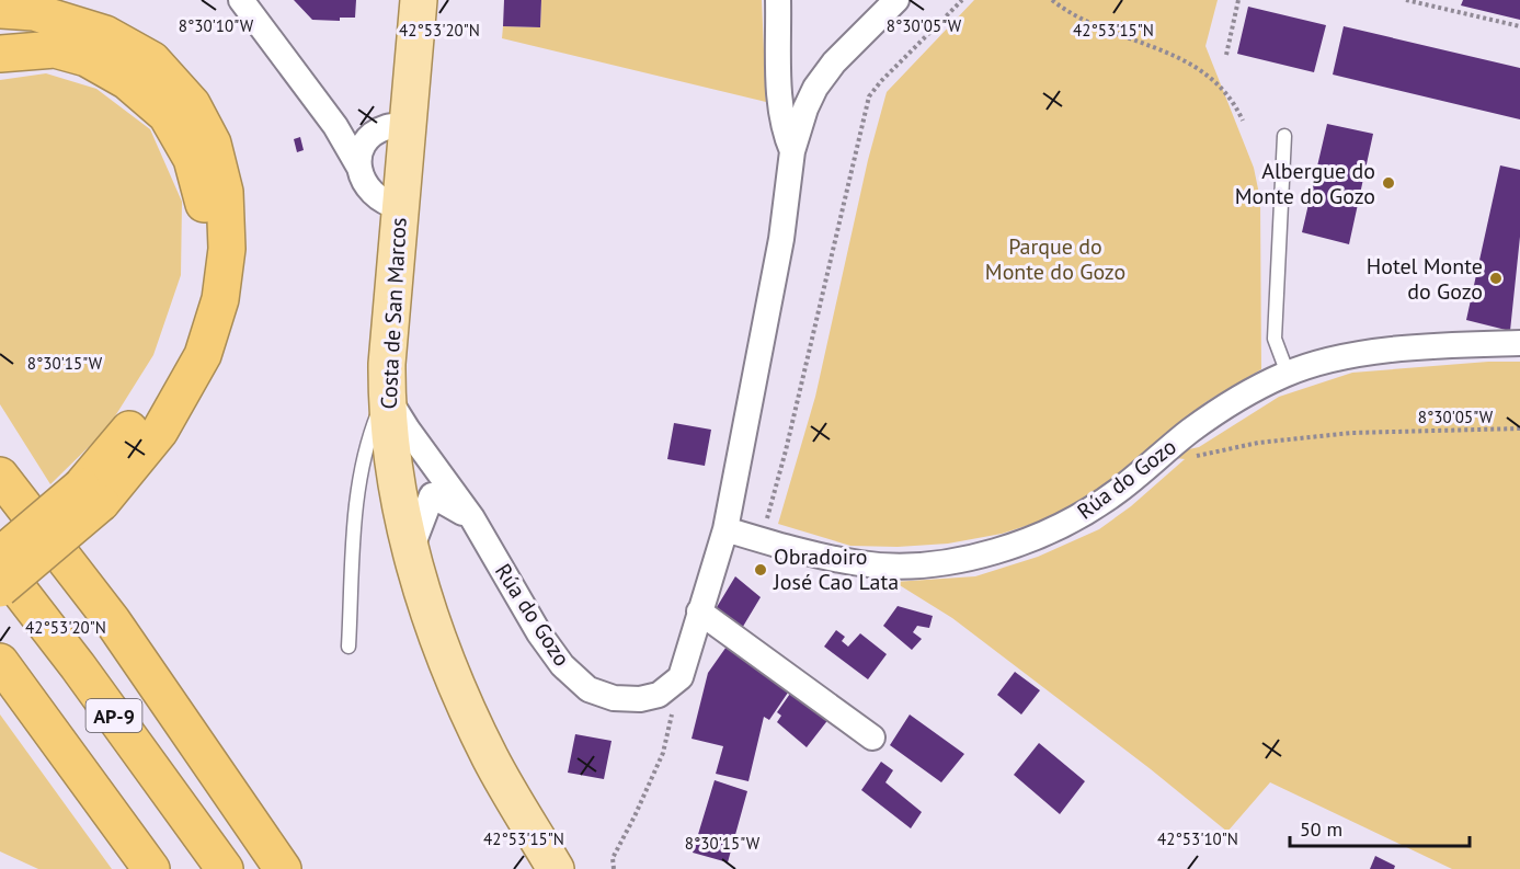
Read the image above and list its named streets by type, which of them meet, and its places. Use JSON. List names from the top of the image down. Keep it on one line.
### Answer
{"streets":{"highway":["AP-9"],"main road":["Costa de San Marcos"],"street":["Rúa do Gozo"]},"crossings":[["Costa de San Marcos","Rúa do Gozo"]],"parks":["Parque do Monte do Gozo"],"places":["Albergue do Monte do Gozo","Hotel Monte do Gozo","Obradoiro José Cao Lata"],"scale_bar":"50 m","coordinates":["8°30'10\"W","8°30'05\"W","42°53'20\"N","42°53'15\"N","8°30'15\"W","42°53'10\"N"]}
